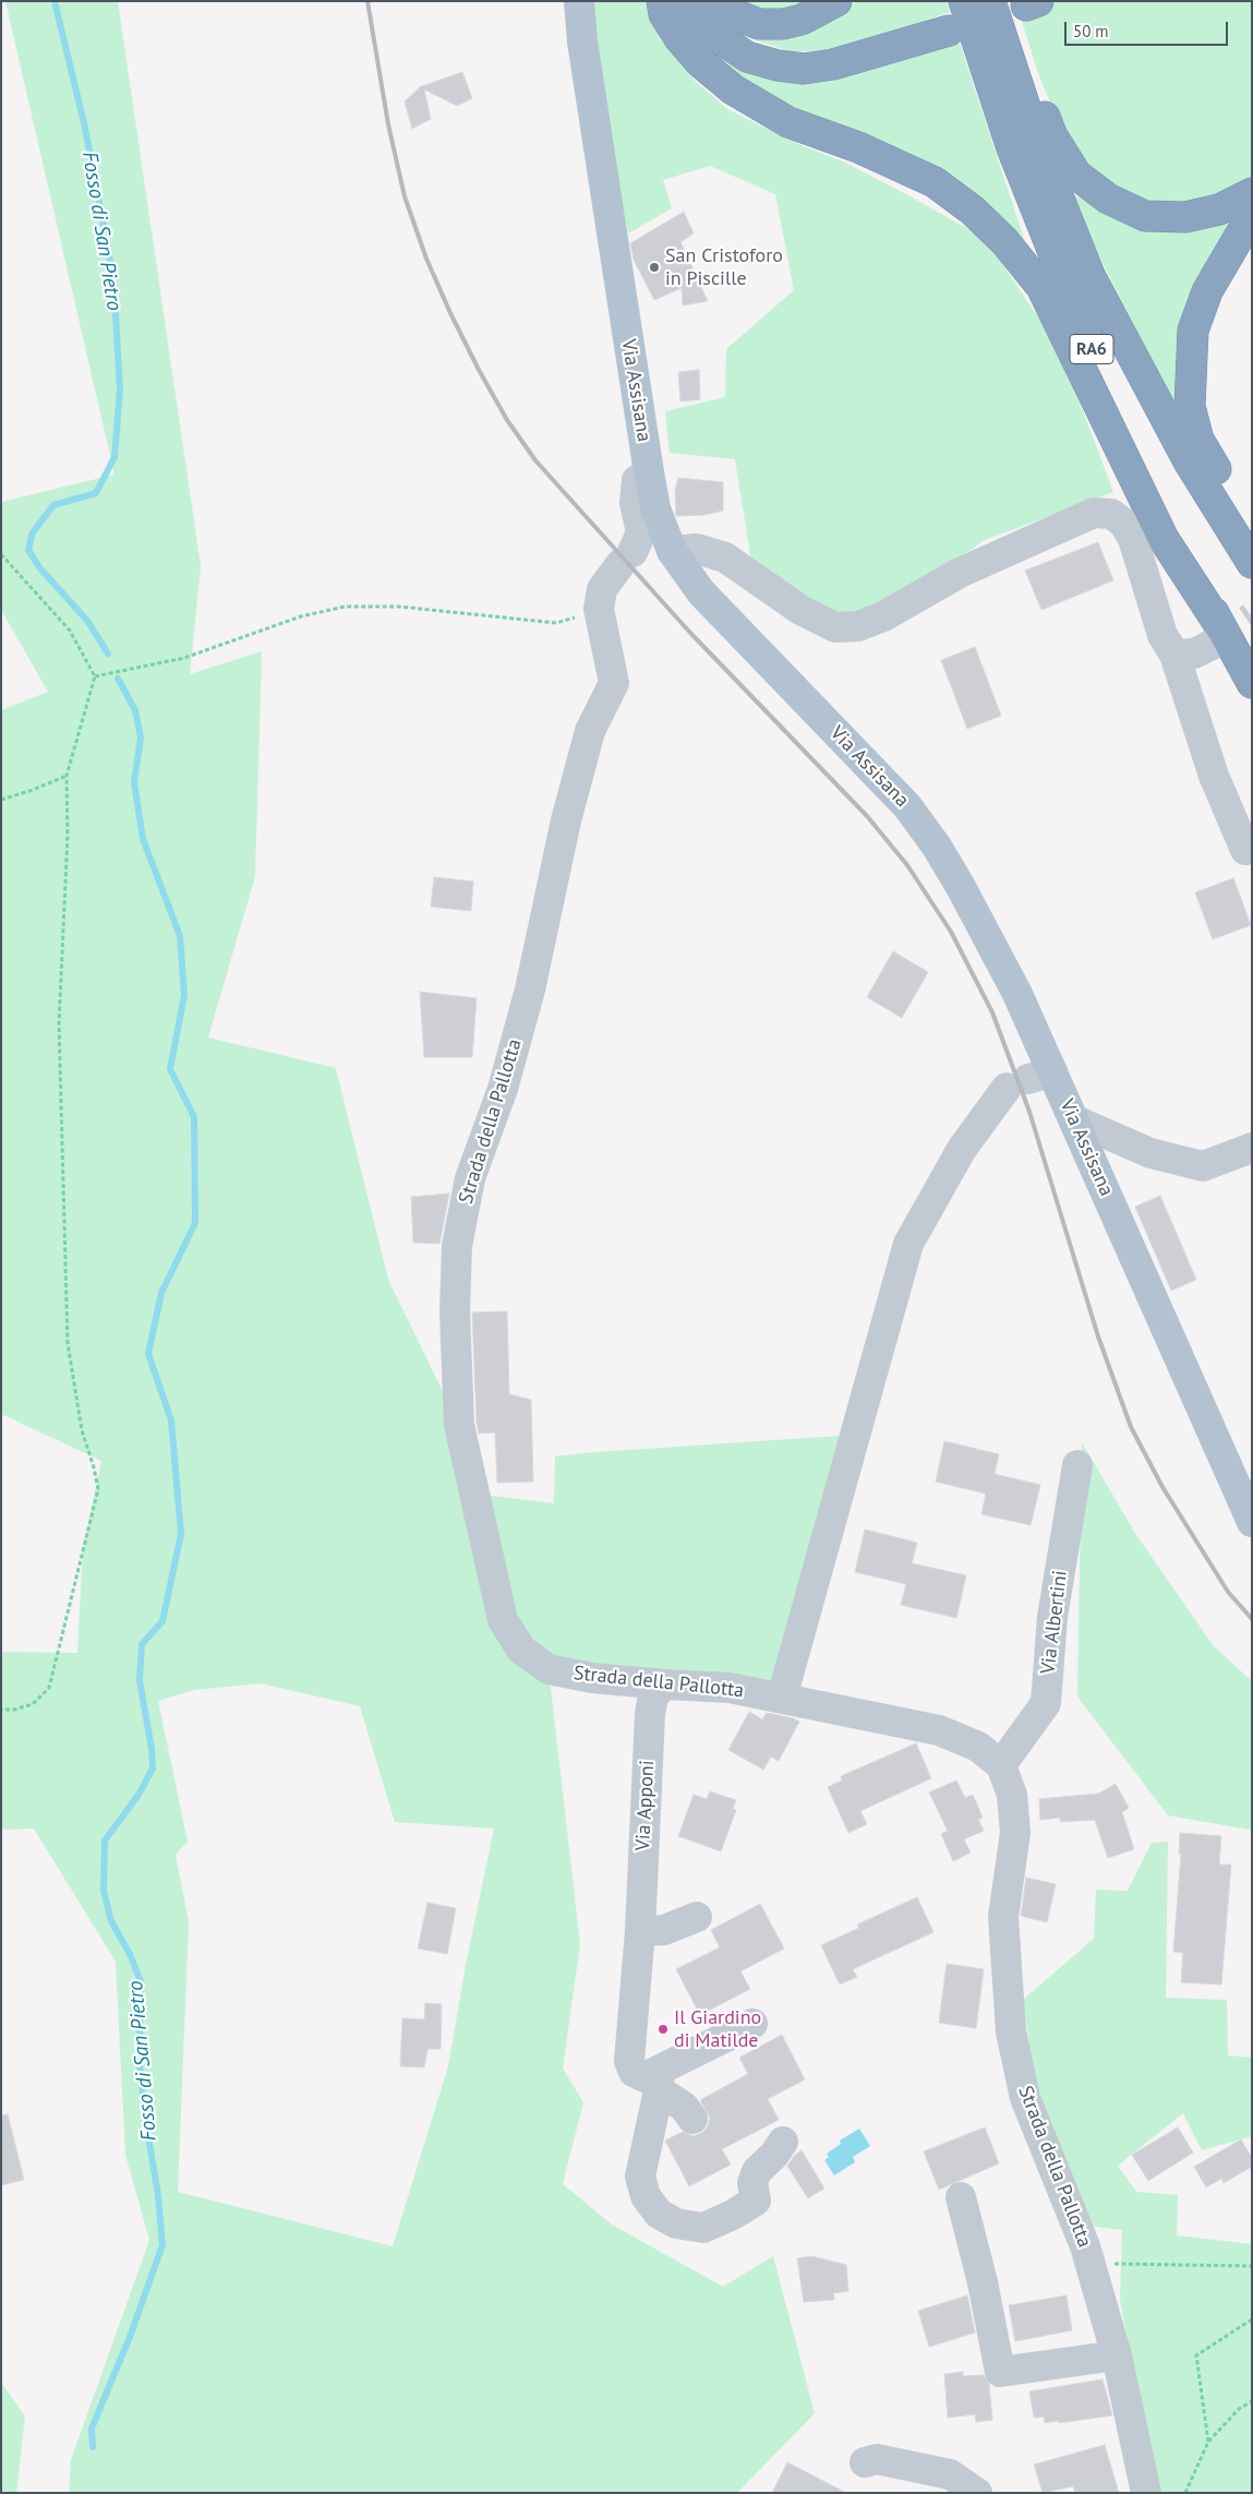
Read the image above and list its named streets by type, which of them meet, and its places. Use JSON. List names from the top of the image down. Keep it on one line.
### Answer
{"streets":{"highway":["RA6"],"main road":["Via Assisana"],"street":["Strada della Pallotta","Via Albertini","Via Apponi"]},"crossings":[["Via Assisana","Strada della Pallotta"],["Strada della Pallotta","Via Albertini"],["Strada della Pallotta","Via Apponi"]],"water":["Fosso di San Pietro"],"places":["San Cristoforo in Piscille","Il Giardino di Matilde"],"scale_bar":"50 m"}
